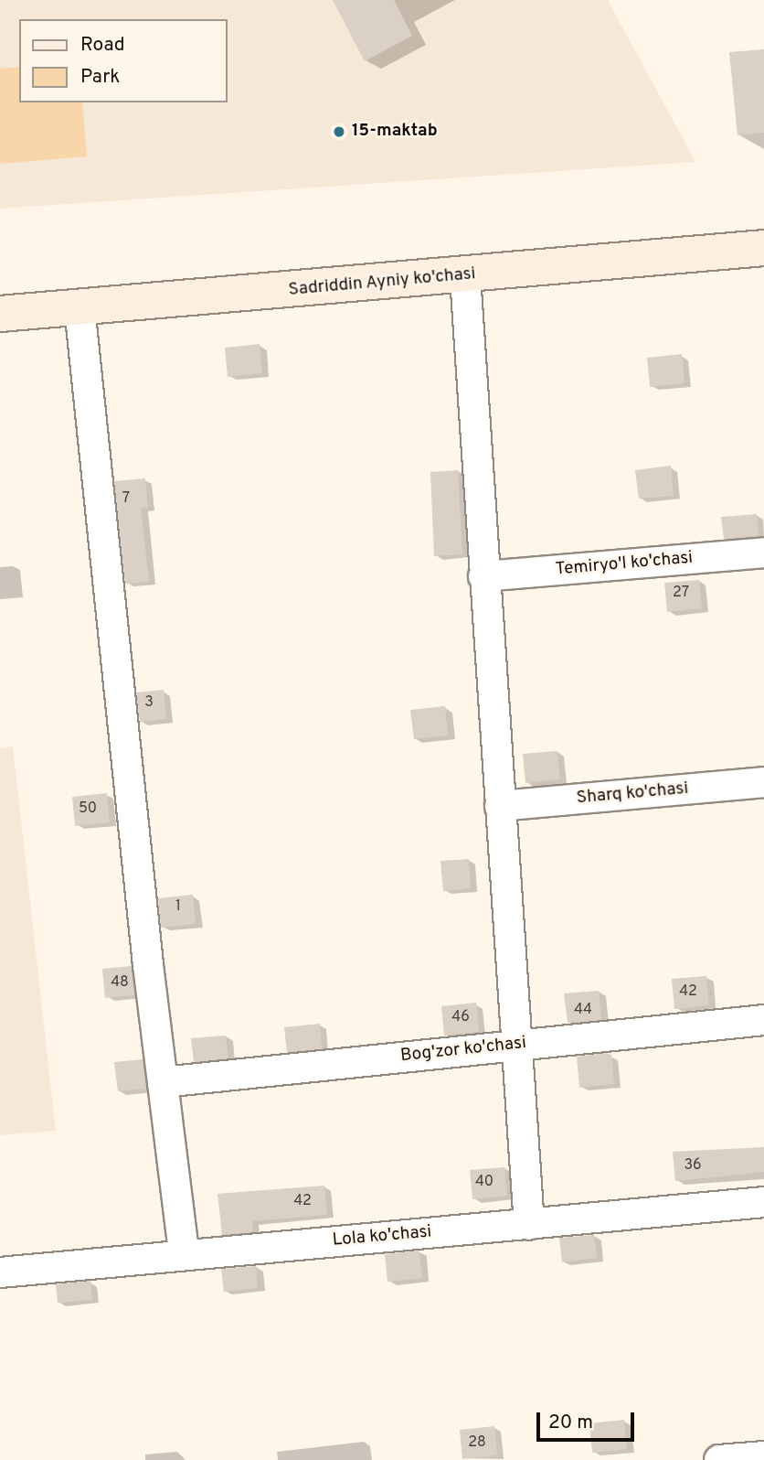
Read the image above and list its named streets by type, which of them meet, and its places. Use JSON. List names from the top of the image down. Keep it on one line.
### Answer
{"streets":{"street":["Sadriddin Ayniy ko'chasi","Temiryo'l ko'chasi","Sharq ko'chasi","Bog'zor ko'chasi","Lola ko'chasi"]},"places":["15-maktab"],"house_numbers":["7","27","3","50","1","48","42","44","46","36","40","42","28"],"legend":["Road","Park"],"scale_bar":"20 m"}
